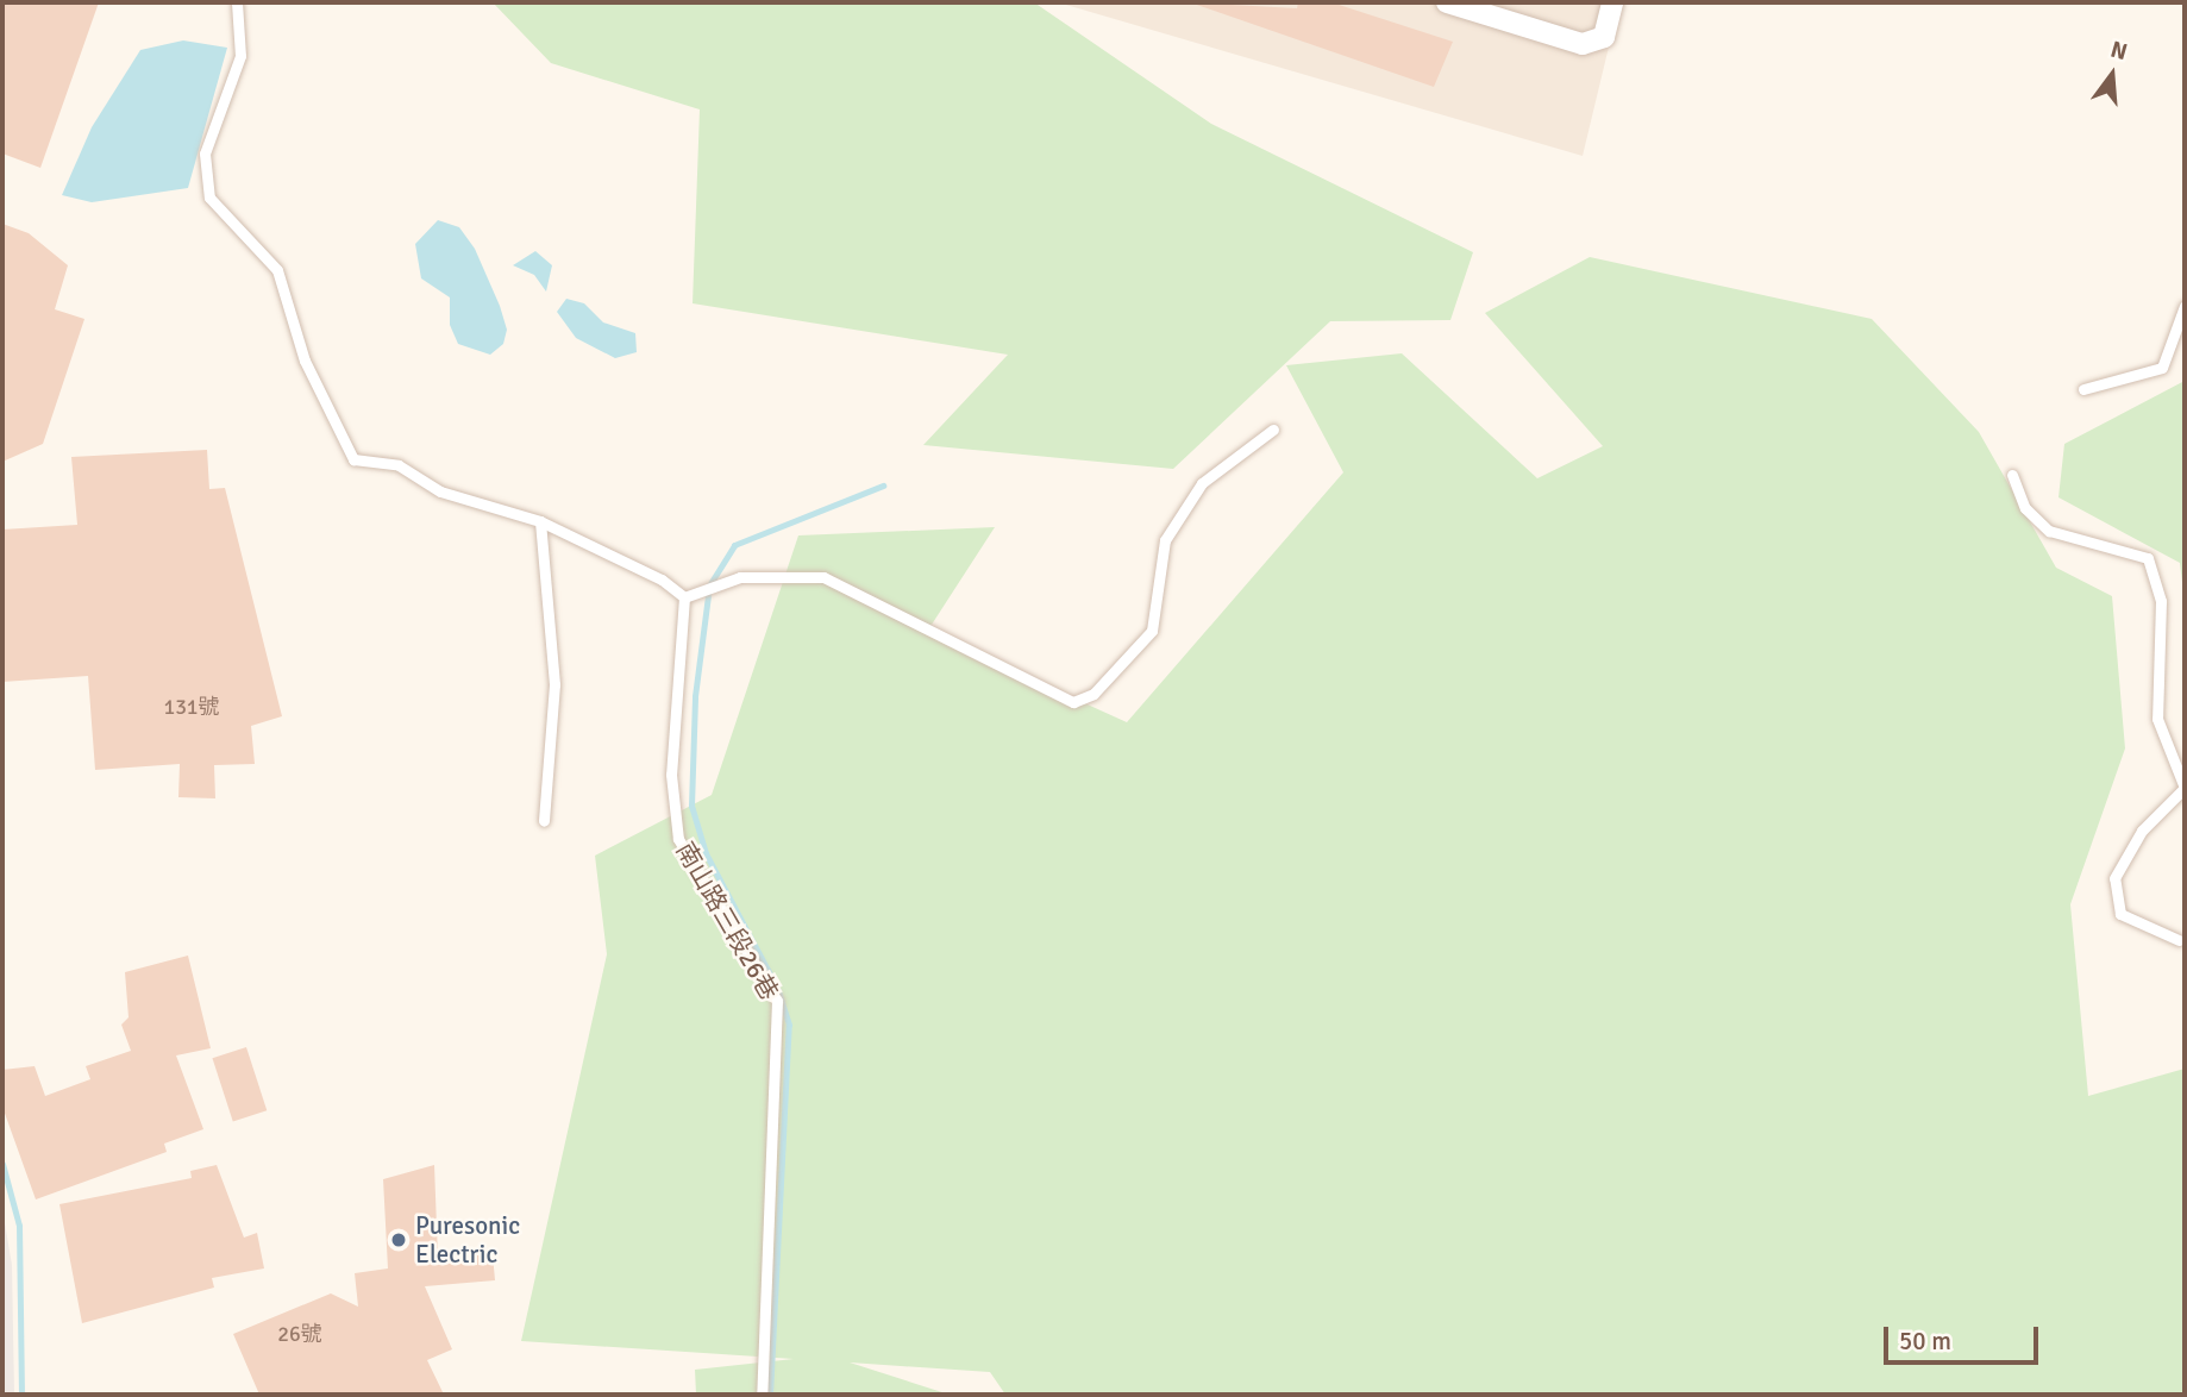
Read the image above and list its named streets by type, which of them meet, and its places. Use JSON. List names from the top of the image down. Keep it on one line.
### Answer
{"streets":{"lane":["南山路三段26巷"]},"places":["Puresonic Electric"],"house_numbers":["131號","26號"],"scale_bar":"50 m","north":"top"}
